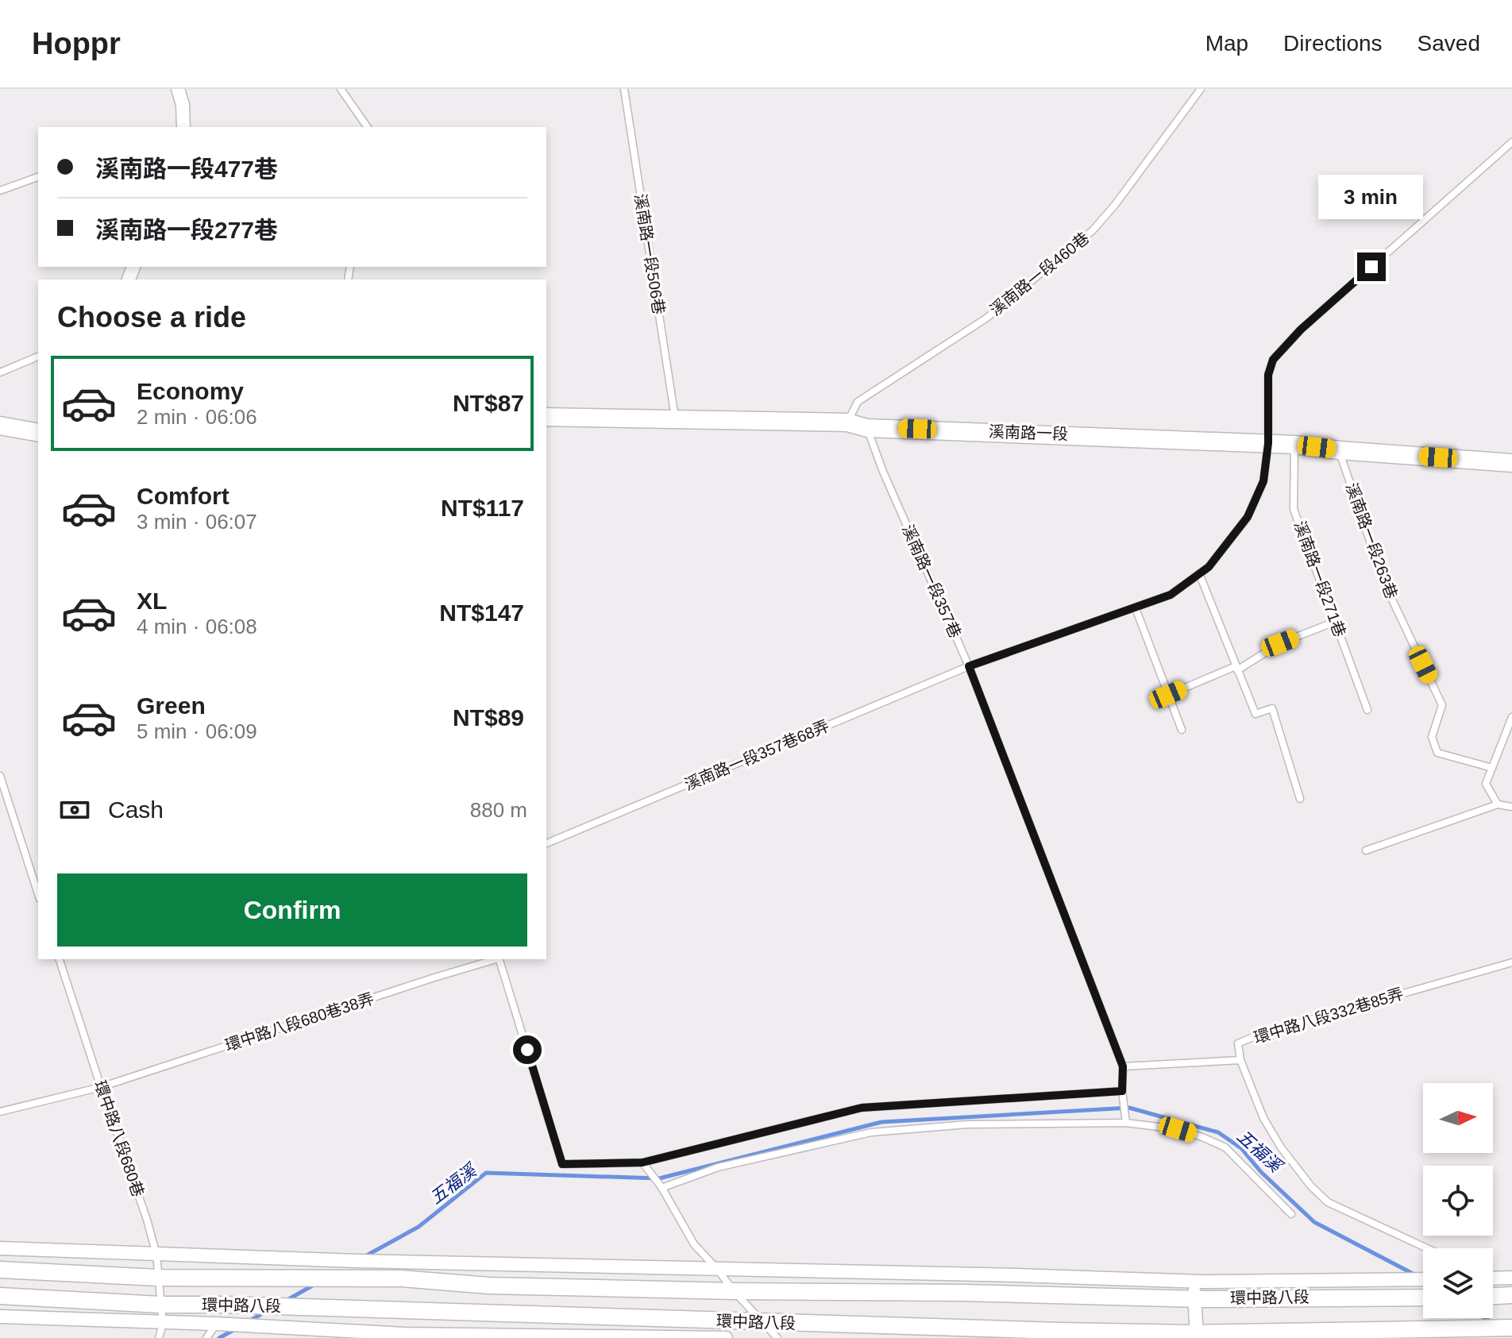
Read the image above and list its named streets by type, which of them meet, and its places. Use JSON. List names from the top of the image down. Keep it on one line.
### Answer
{"streets":{"main road":["溪南路一段"],"street":["環中路八段"],"lane":["溪南路一段506巷","溪南路一段460巷","溪南路一段263巷","溪南路一段271巷","溪南路一段357巷","溪南路一段357巷68弄","環中路八段332巷85弄","環中路八段680巷38弄","環中路八段680巷"]},"crossings":[["溪南路一段506巷","溪南路一段"],["溪南路一段460巷","溪南路一段"],["溪南路一段","溪南路一段263巷"],["溪南路一段","溪南路一段271巷"],["溪南路一段","溪南路一段357巷"],["溪南路一段","溪南路一段357巷68弄"],["溪南路一段357巷","溪南路一段357巷68弄"],["溪南路一段357巷","環中路八段332巷85弄"],["環中路八段680巷38弄","環中路八段680巷"],["環中路八段680巷","環中路八段"]],"water":["五福溪"],"north":"right","page":{"header":"Hoppr","nav":["Map","Directions","Saved"],"banner":["溪南路一段477巷","溪南路一段277巷"],"bubble":"3 min","heading":"Choose a ride","list":[{"name":"Economy","note":"2 min · 06:06","value":"NT$87"},{"name":"Comfort","note":"3 min · 06:07","value":"NT$117"},{"name":"XL","note":"4 min · 06:08","value":"NT$147"},{"name":"Green","note":"5 min · 06:09","value":"NT$89"}],"pay":["Cash","880 m"],"buttons":"Confirm"}}
